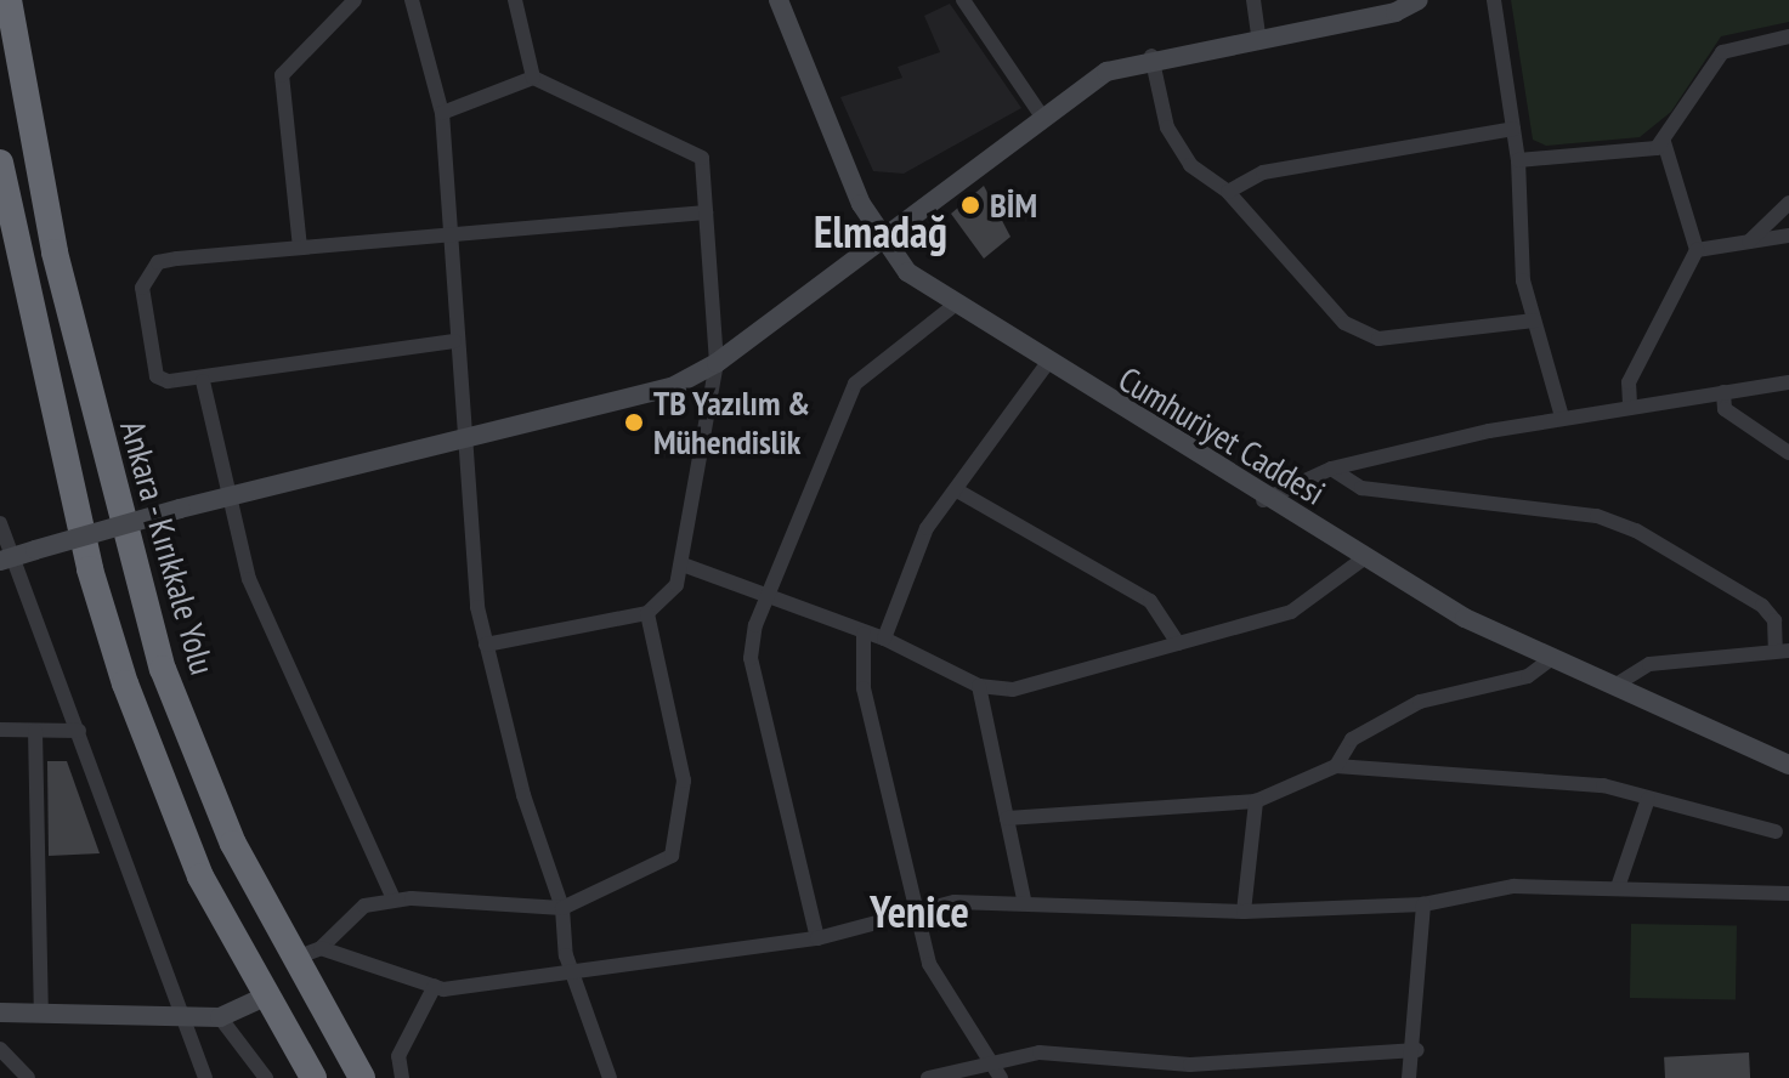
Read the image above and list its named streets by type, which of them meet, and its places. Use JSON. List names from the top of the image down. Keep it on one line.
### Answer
{"streets":{"highway":["Ankara - Kırıkkale Yolu"],"street":["Cumhuriyet Caddesi"]},"districts":["Elmadağ","Yenice"],"places":["BİM","TB Yazılım & Mühendislik"]}
